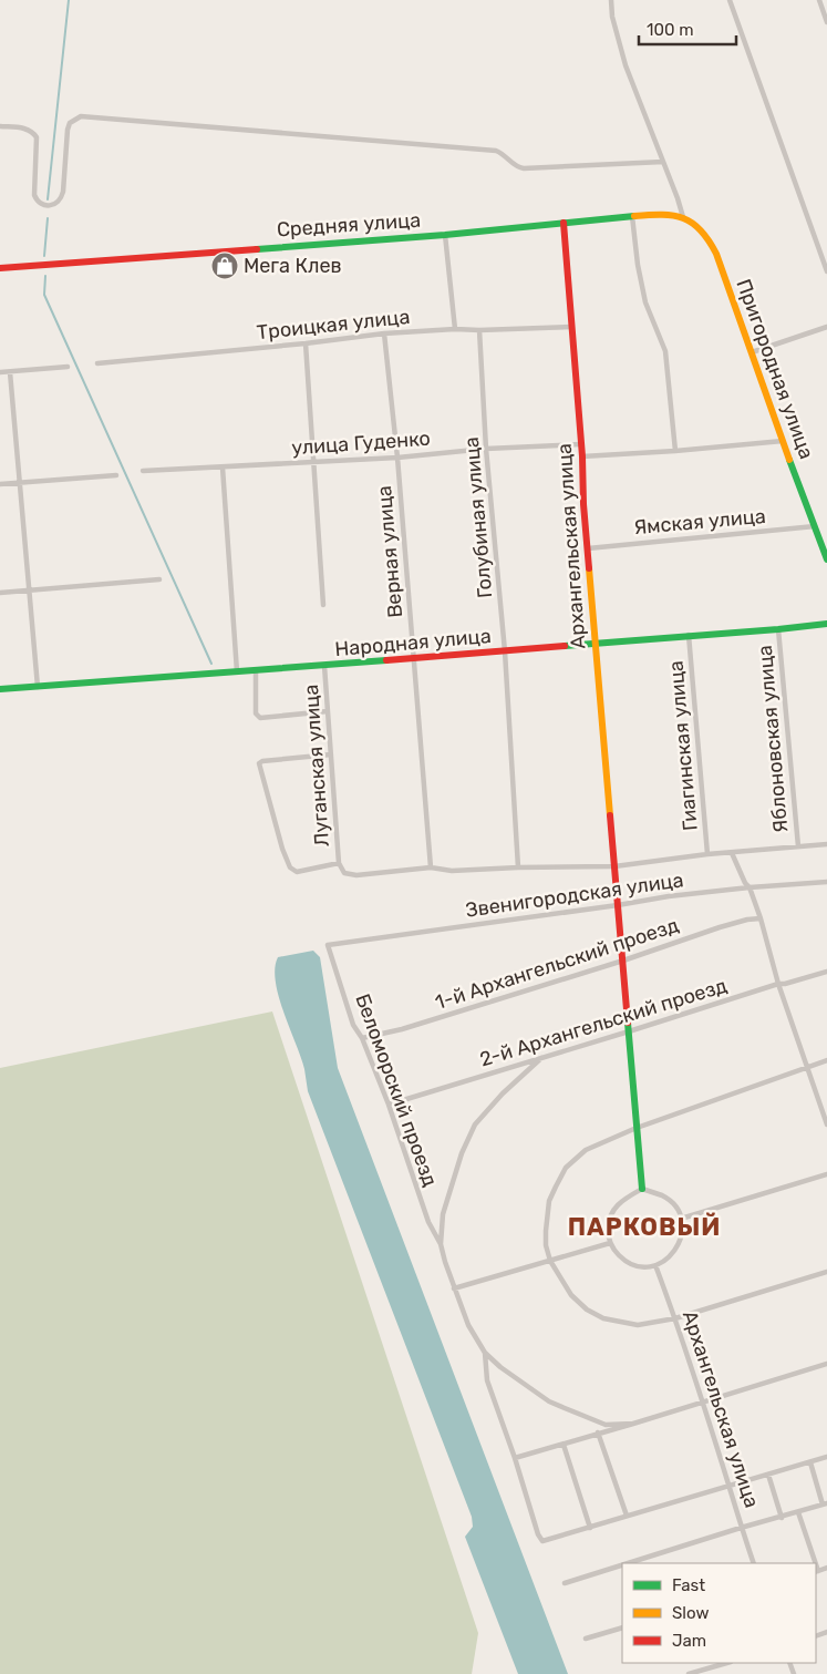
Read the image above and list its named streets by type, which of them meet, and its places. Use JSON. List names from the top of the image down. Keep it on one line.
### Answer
{"streets":{"street":["Средняя улица","Троицкая улица","Пригородная улица","улица Гуденко","Голубиная улица","Ямская улица","Архангельская улица","Верная улица","Народная улица","Яблоновская улица","Гиагинская улица","Луганская улица","Звенигородская улица","1-й Архангельский проезд","2-й Архангельский проезд","Беломорский проезд"]},"crossings":[["Средняя улица","Пригородная улица"],["Средняя улица","Архангельская улица"],["Троицкая улица","Голубиная улица"],["Троицкая улица","Архангельская улица"],["Троицкая улица","Верная улица"],["Пригородная улица","Ямская улица"],["улица Гуденко","Голубиная улица"],["улица Гуденко","Архангельская улица"],["улица Гуденко","Верная улица"],["Голубиная улица","Народная улица"],["Голубиная улица","Звенигородская улица"],["Ямская улица","Архангельская улица"],["Архангельская улица","Народная улица"],["Архангельская улица","Звенигородская улица"],["Верная улица","Народная улица"],["Верная улица","Звенигородская улица"],["Народная улица","Яблоновская улица"],["Народная улица","Гиагинская улица"],["Народная улица","Луганская улица"],["Яблоновская улица","Звенигородская улица"],["Гиагинская улица","Звенигородская улица"],["Луганская улица","Звенигородская улица"],["Звенигородская улица","Беломорский проезд"],["1-й Архангельский проезд","Беломорский проезд"],["2-й Архангельский проезд","Беломорский проезд"]],"districts":["ПАРКОВЫЙ"],"places":{"shop":["Мега Клев"]},"legend":["Fast","Slow","Jam"],"scale_bar":"100 m"}
